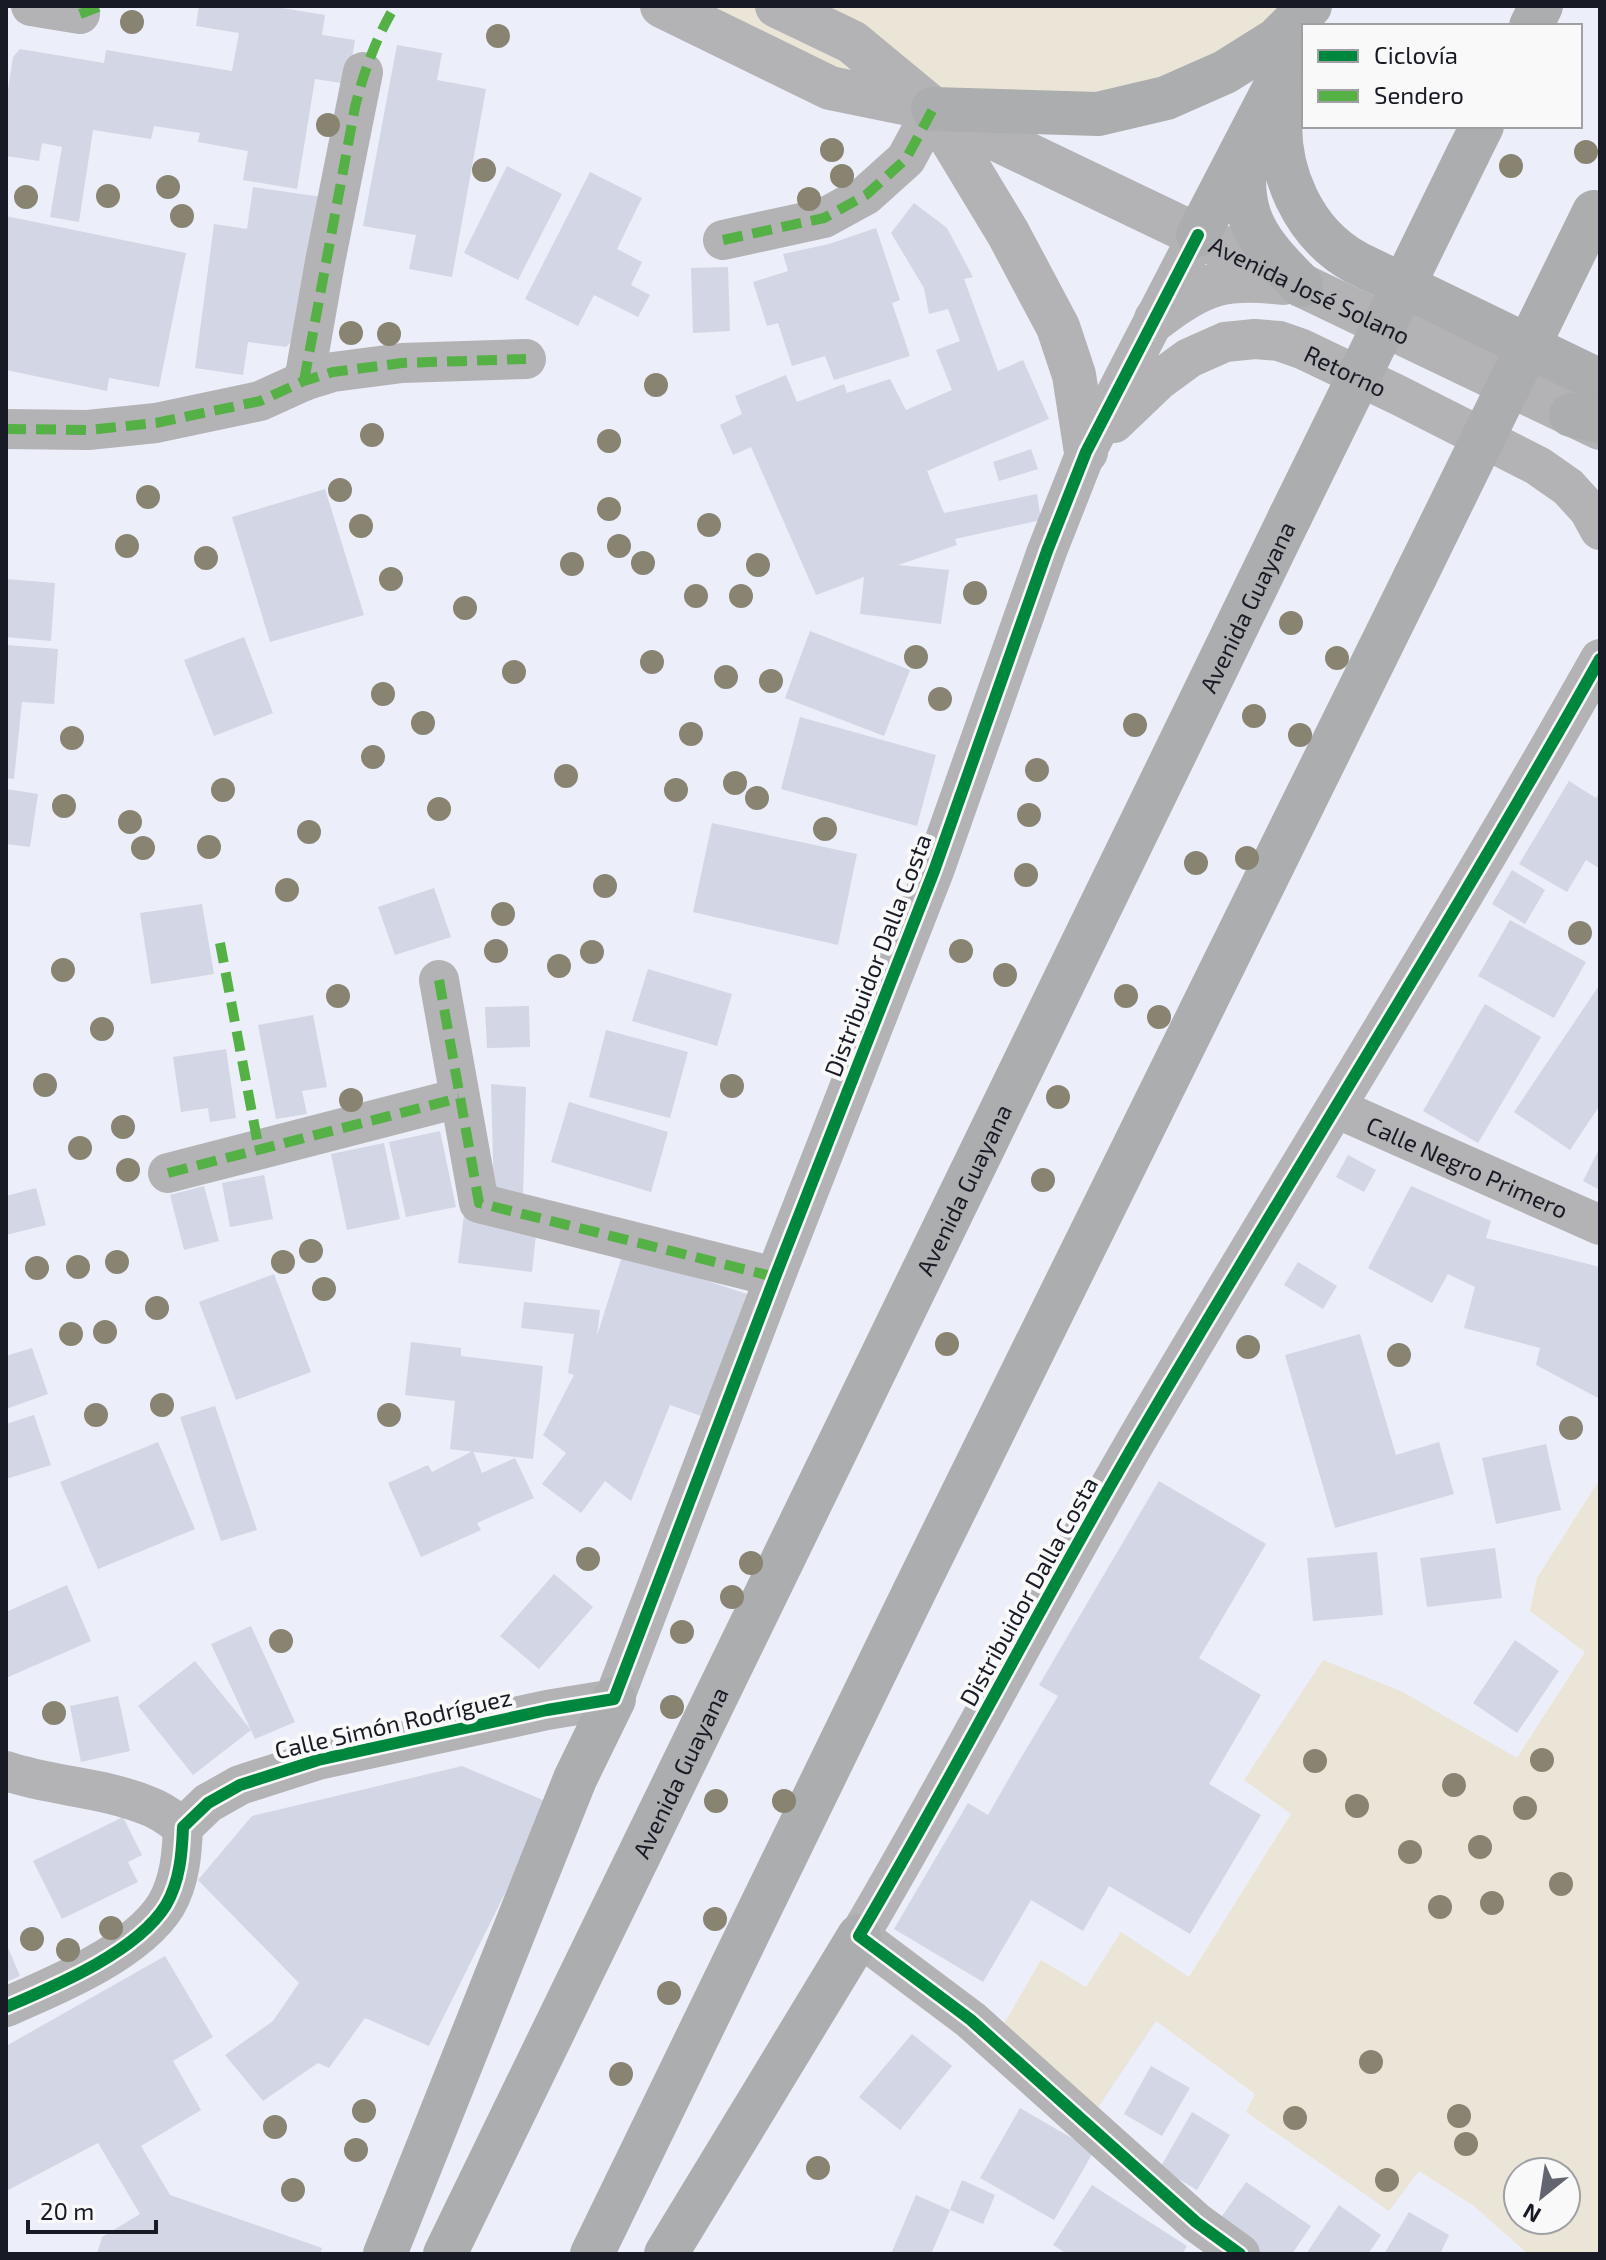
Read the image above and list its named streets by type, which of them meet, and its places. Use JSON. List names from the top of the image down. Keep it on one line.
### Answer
{"streets":{"main road":["Avenida Guayana"],"street":["Avenida José Solano","Retorno","Distribuidor Dalla Costa","Calle Negro Primero","Calle Simón Rodríguez"]},"crossings":[["Avenida José Solano","Distribuidor Dalla Costa"],["Retorno","Distribuidor Dalla Costa"],["Distribuidor Dalla Costa","Calle Negro Primero"],["Distribuidor Dalla Costa","Calle Simón Rodríguez"]],"legend":["Ciclovía","Sendero"],"scale_bar":"20 m","north":"bottom left"}
